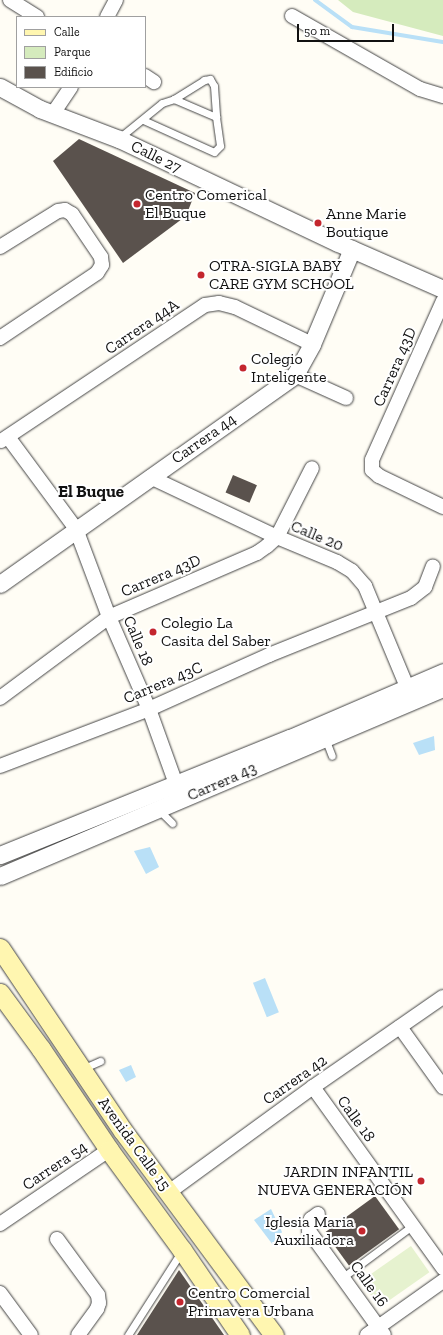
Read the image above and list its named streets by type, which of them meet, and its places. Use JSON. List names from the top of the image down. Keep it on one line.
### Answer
{"streets":{"main road":["Avenida Calle 15"],"street":["Calle 27","Carrera 44A","Carrera 43D","Carrera 44","Calle 20","Calle 18","Carrera 43C","Carrera 43","Carrera 42","Carrera 54","Calle 16"]},"crossings":[["Calle 27","Carrera 44"],["Carrera 44A","Carrera 44"],["Carrera 44A","Calle 18"],["Carrera 43D","Calle 20"],["Carrera 43D","Calle 18"],["Carrera 44","Calle 20"],["Carrera 44","Calle 18"],["Calle 20","Carrera 43C"],["Calle 20","Carrera 43"],["Calle 18","Carrera 43C"],["Calle 18","Carrera 43"],["Calle 18","Carrera 42"],["Carrera 42","Avenida Calle 15"],["Avenida Calle 15","Carrera 54"]],"districts":["El Buque"],"places":["Centro Comerical El Buque","Anne Marie Boutique","OTRA-SIGLA BABY CARE GYM SCHOOL","Colegio Inteligente","Colegio La Casita del Saber","JARDIN INFANTIL NUEVA GENERACIÓN","Iglesia Maria Auxiliadora","Centro Comercial Primavera Urbana"],"legend":["Calle","Parque","Edificio"],"scale_bar":"50 m"}
